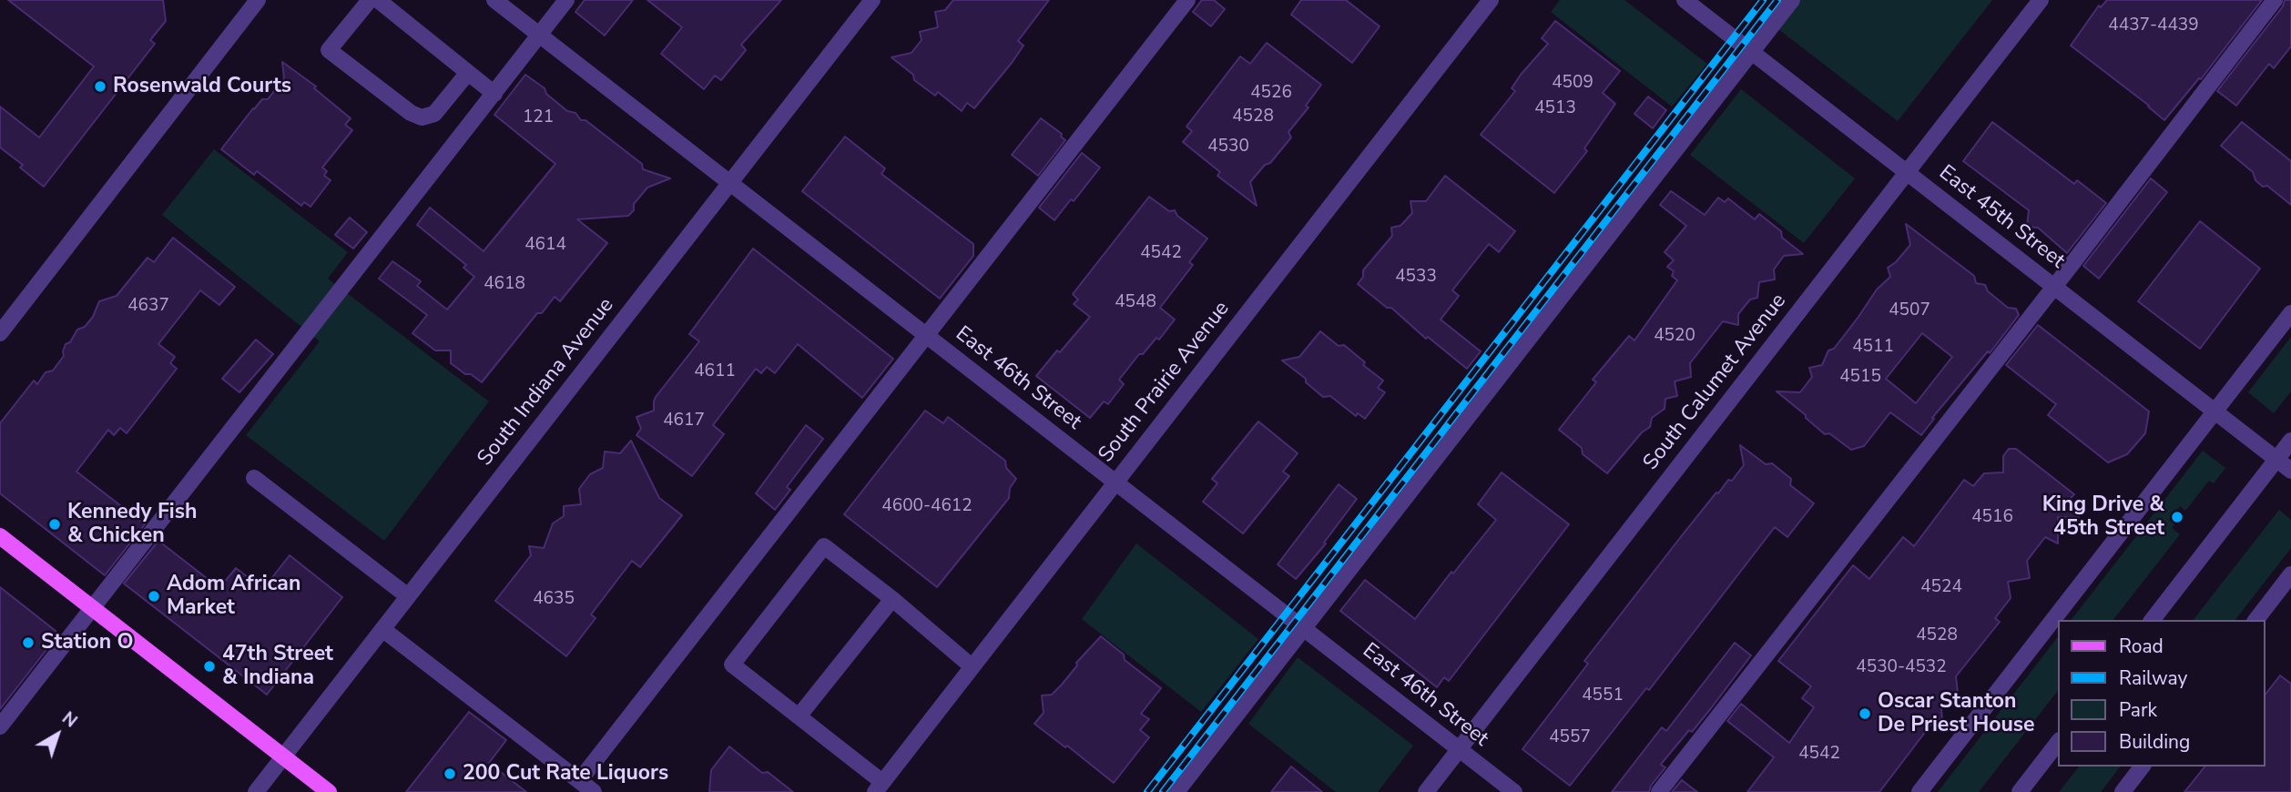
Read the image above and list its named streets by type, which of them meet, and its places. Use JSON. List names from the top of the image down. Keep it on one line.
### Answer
{"streets":{"street":["East 45th Street","East 46th Street","South Indiana Avenue","South Prairie Avenue","South Calumet Avenue"]},"crossings":[["East 45th Street","South Calumet Avenue"],["East 46th Street","South Indiana Avenue"],["East 46th Street","South Prairie Avenue"],["East 46th Street","South Calumet Avenue"]],"places":["Rosenwald Courts","King Drive & 45th Street","Kennedy Fish & Chicken","Adom African Market","Station O","47th Street & Indiana","Oscar Stanton De Priest House","200 Cut Rate Liquors"],"house_numbers":["4437-4439","4509","4526","4513","4528","121","4530","4614","4542","4533","4618","4548","4637","4507","4520","4511","4611","4515","4617","4600-4612","4516","4524","4635","4528","4530-4532","4551","4557","4542"],"legend":["Road","Railway","Park","Building"],"north":"top right"}
